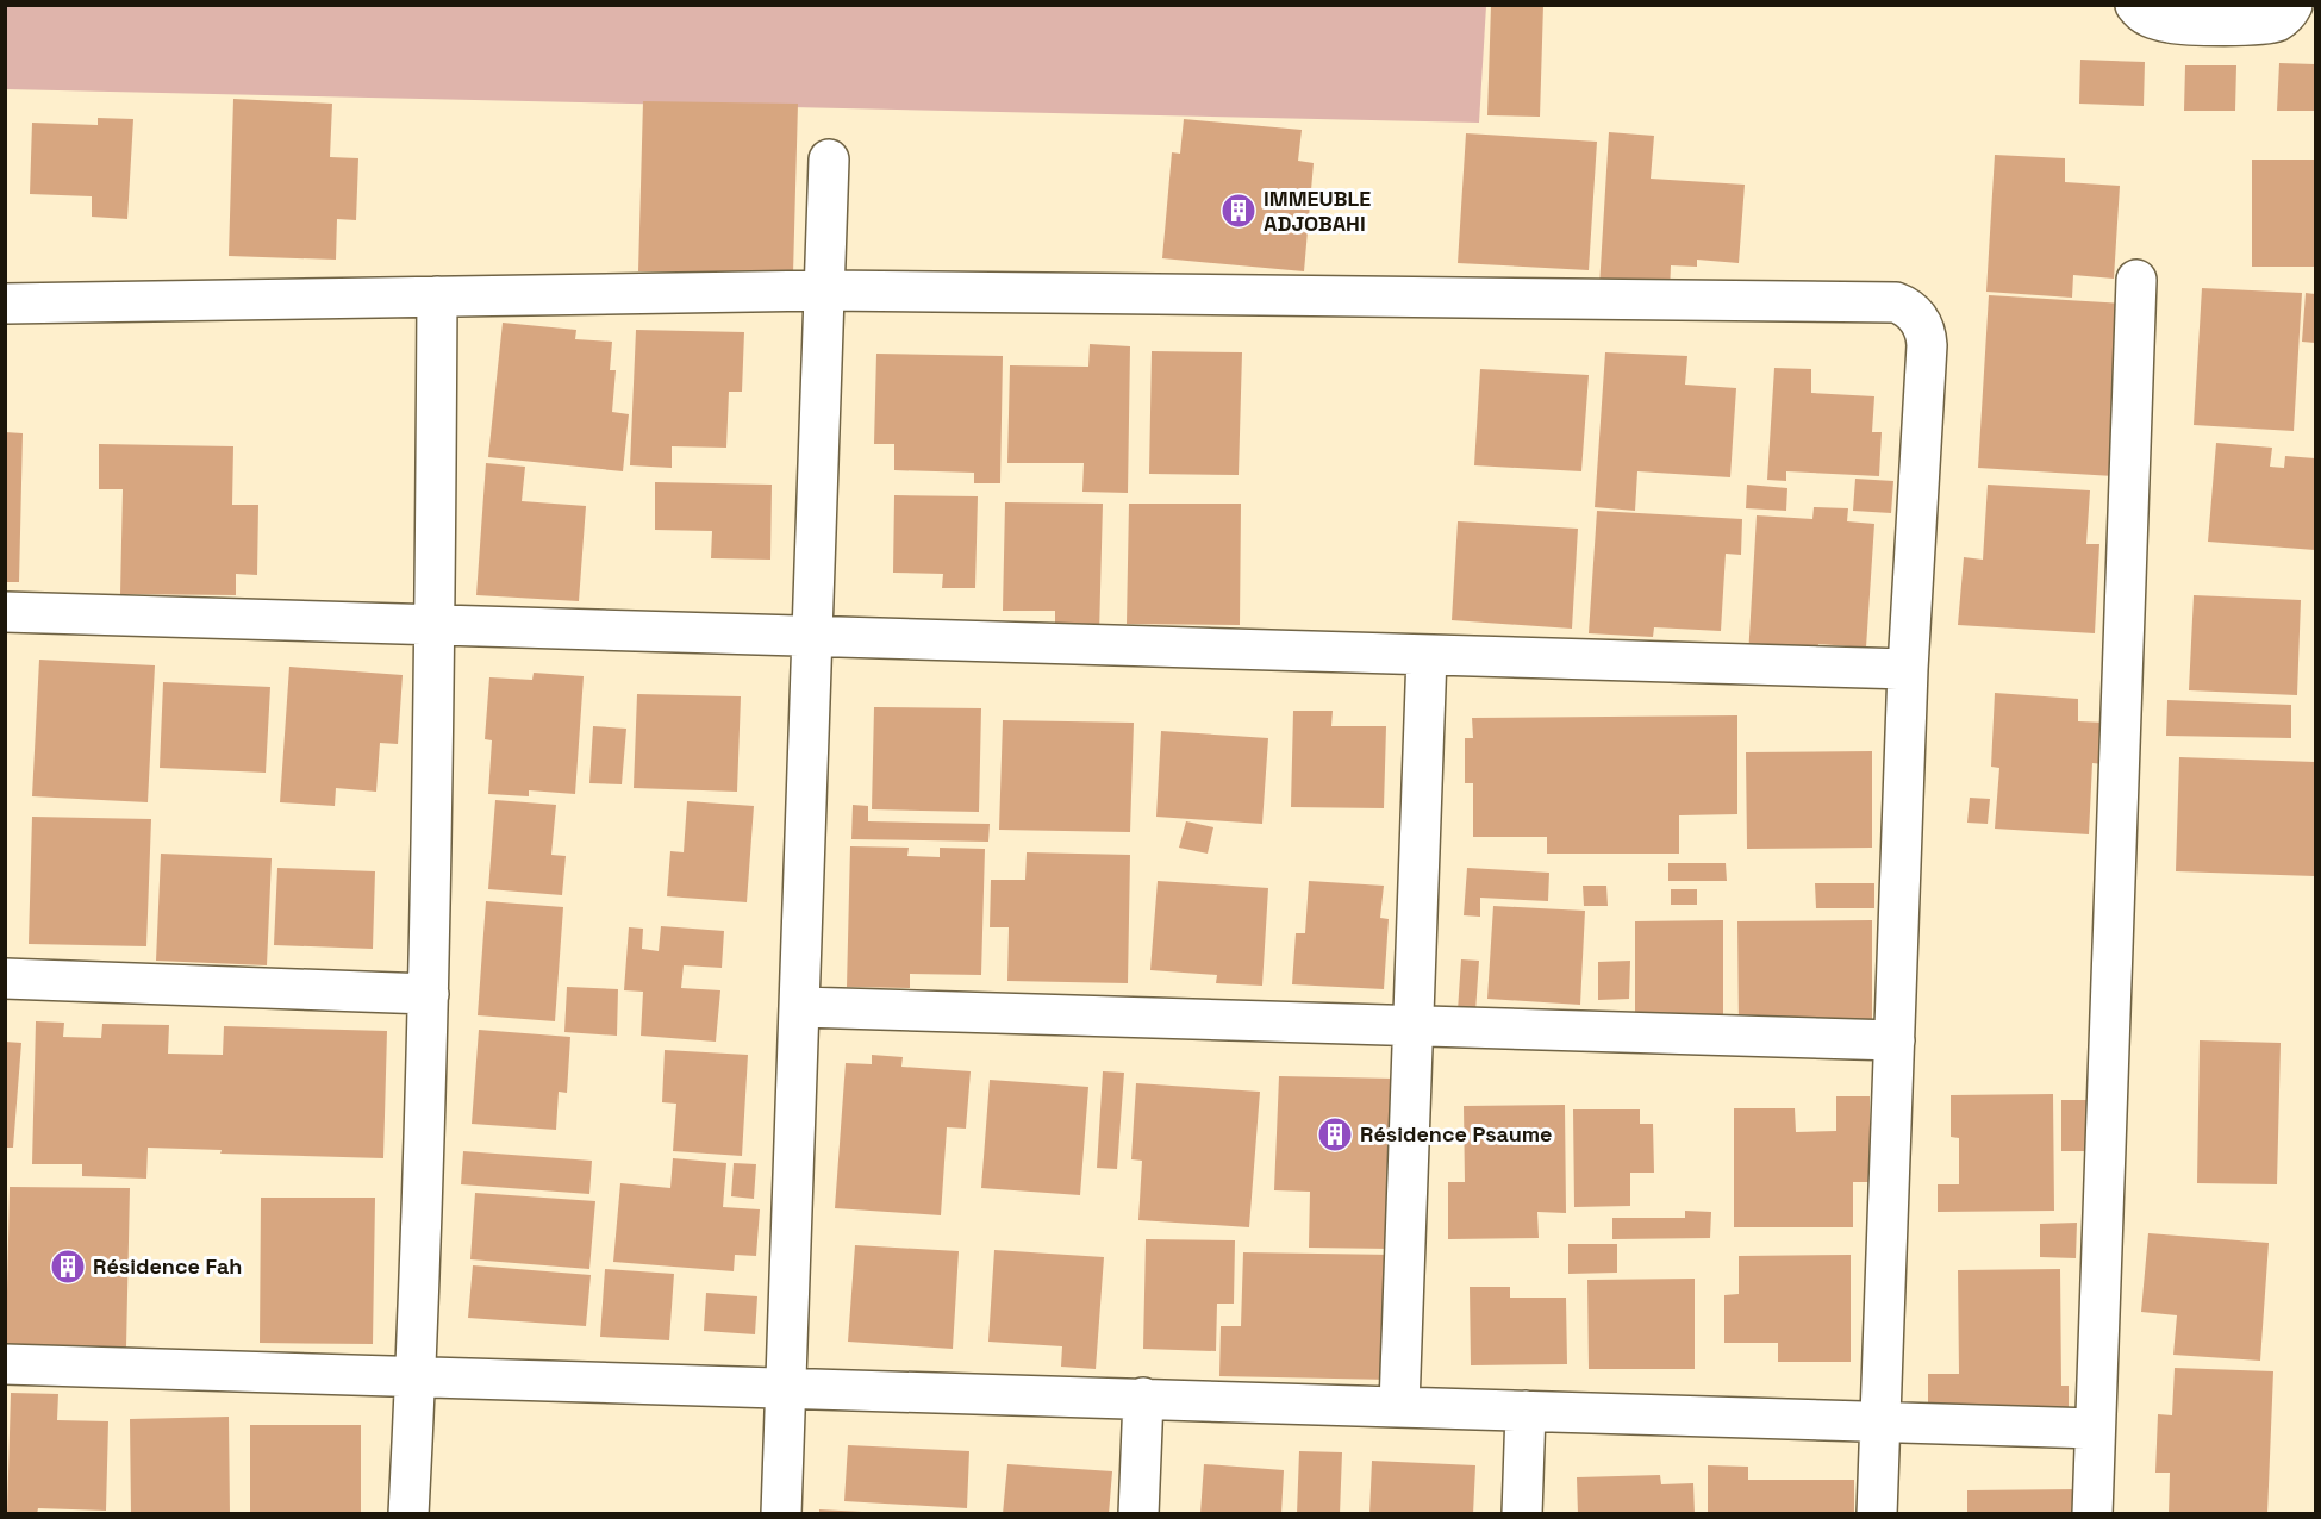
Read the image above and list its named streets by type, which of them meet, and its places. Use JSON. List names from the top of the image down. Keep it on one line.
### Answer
{"places":{"building":["IMMEUBLE ADJOBAHI","Résidence Psaume","Résidence Fah"]}}
